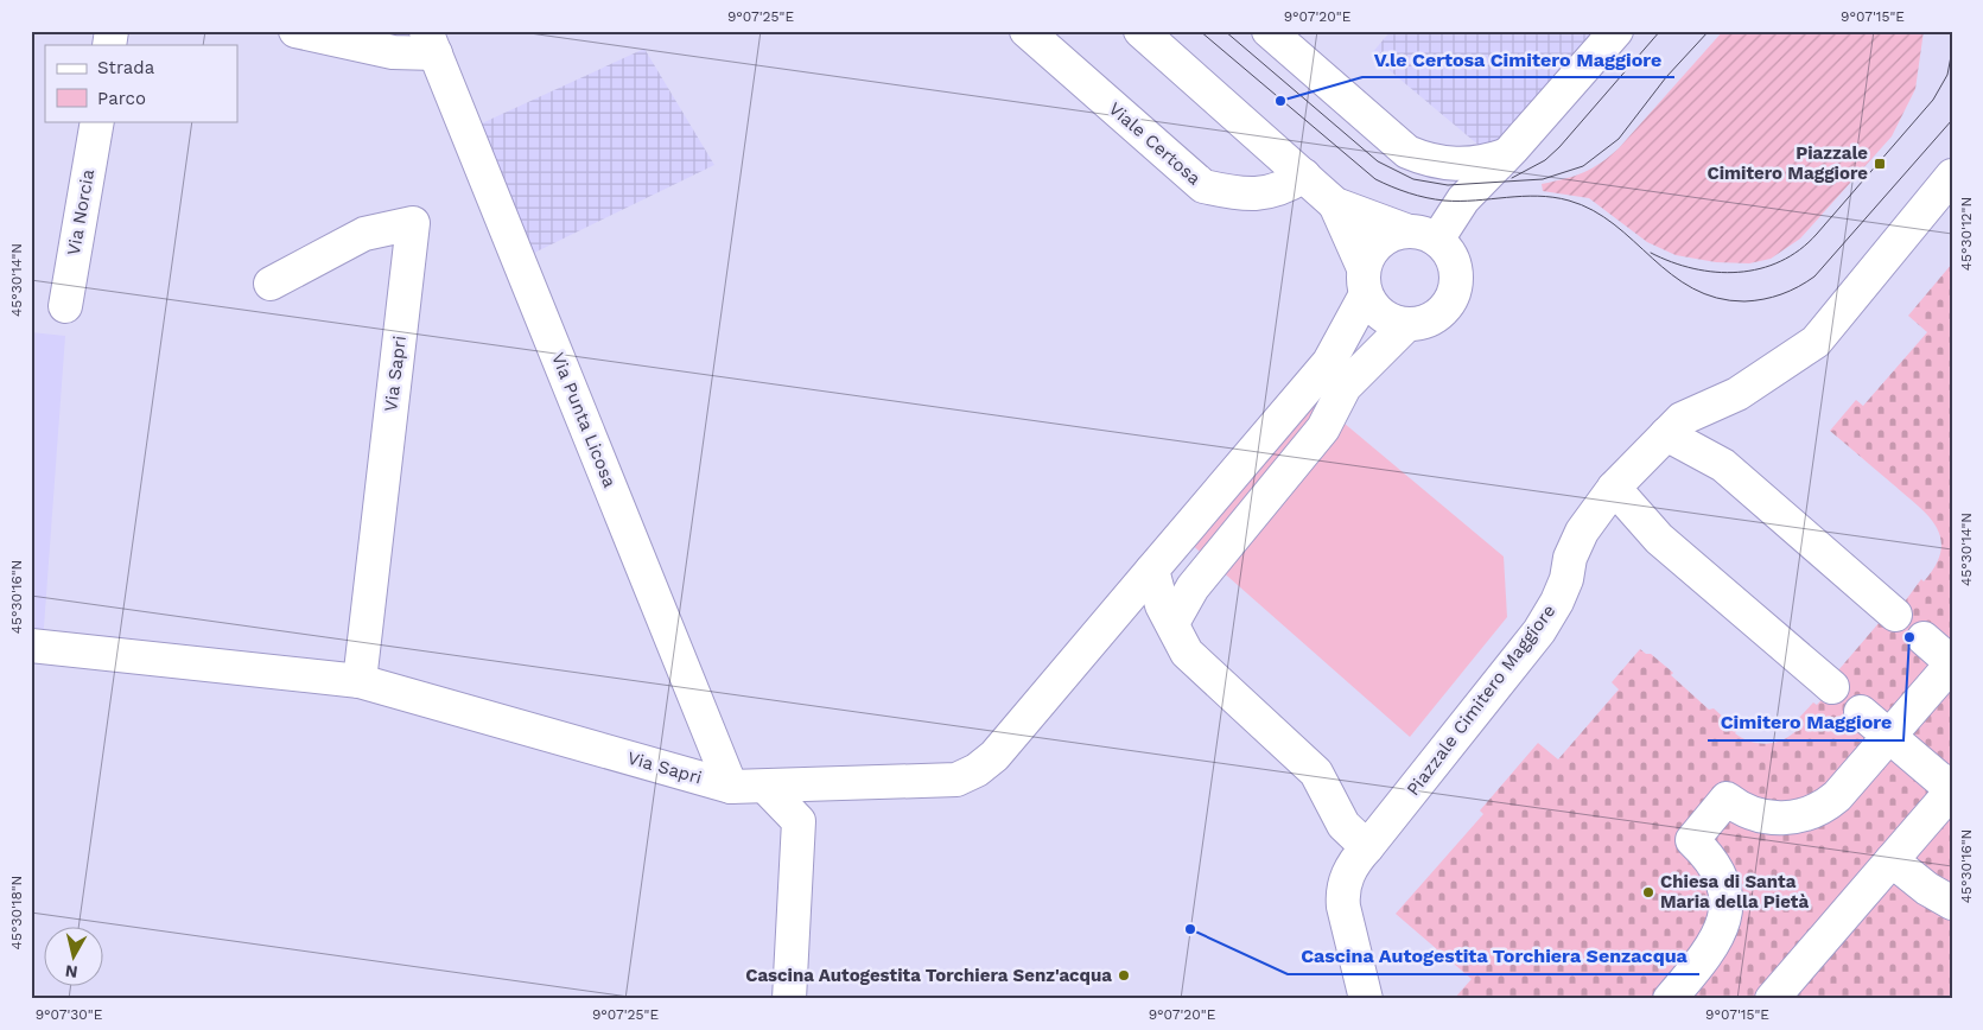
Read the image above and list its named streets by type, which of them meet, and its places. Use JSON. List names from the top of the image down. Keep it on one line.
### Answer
{"streets":{"street":["Viale Certosa","Via Norcia","Via Sapri","Via Punta Licosa","Piazzale Cimitero Maggiore"]},"crossings":[["Via Sapri","Via Punta Licosa"]],"places":{"other":["V.le Certosa Cimitero Maggiore","Cimitero Maggiore","Chiesa di Santa Maria della Pietà","Cascina Autogestita Torchiera Senzacqua","Cascina Autogestita Torchiera Senz'acqua"],"transit":["Piazzale Cimitero Maggiore"]},"legend":["Strada","Parco"],"north":"bottom","coordinates":["9°07'25\"E","9°07'20\"E","9°07'15\"E","45°30'12\"N","45°30'14\"N","45°30'16\"N","45°30'18\"N","9°07'30\"E"]}
